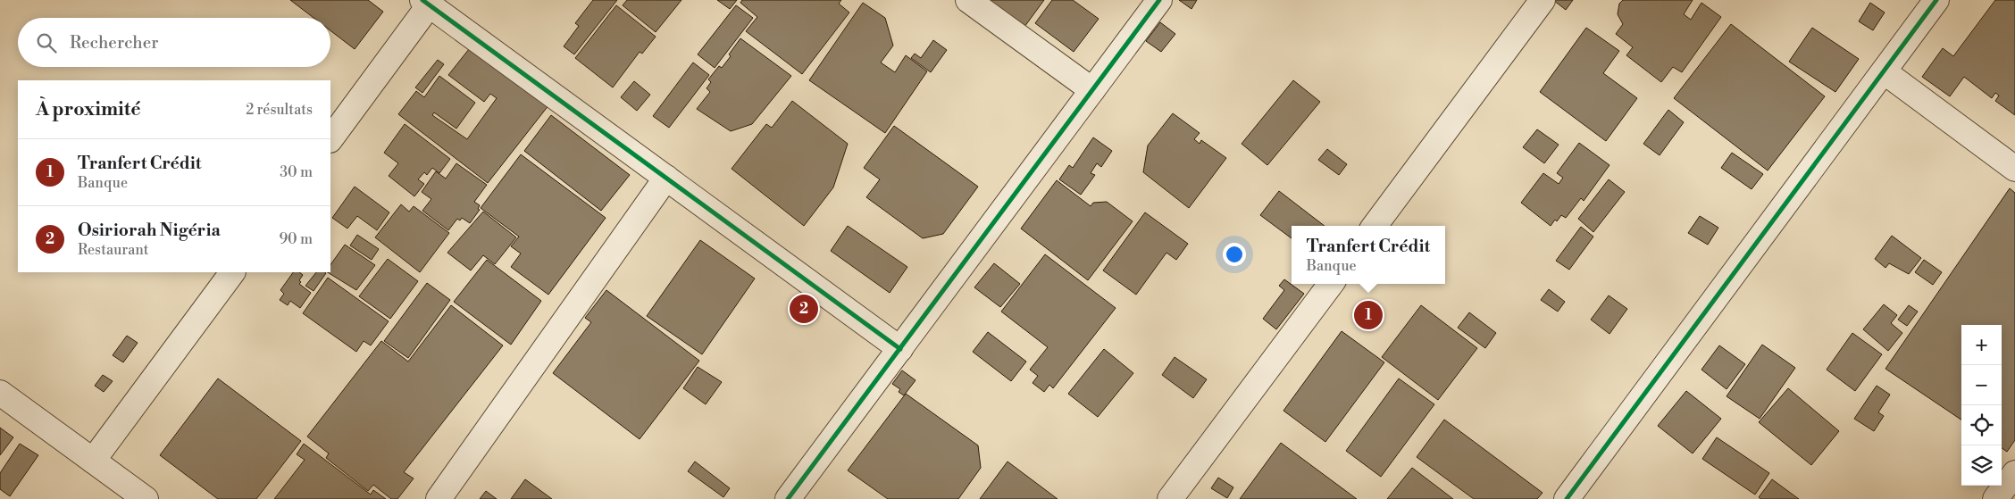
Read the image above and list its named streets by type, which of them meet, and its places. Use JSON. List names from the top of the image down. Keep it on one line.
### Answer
{"page":{"search":"Rechercher","heading":["À proximité","2 résultats"],"list":[{"mark":"1","name":"Tranfert Crédit","note":"Banque","value":"30 m"},{"mark":"2","name":"Osiriorah Nigéria","note":"Restaurant","value":"90 m"}],"popup":["Tranfert Crédit","Banque"],"pins":["2","1"],"map_buttons":["+","−"]}}
